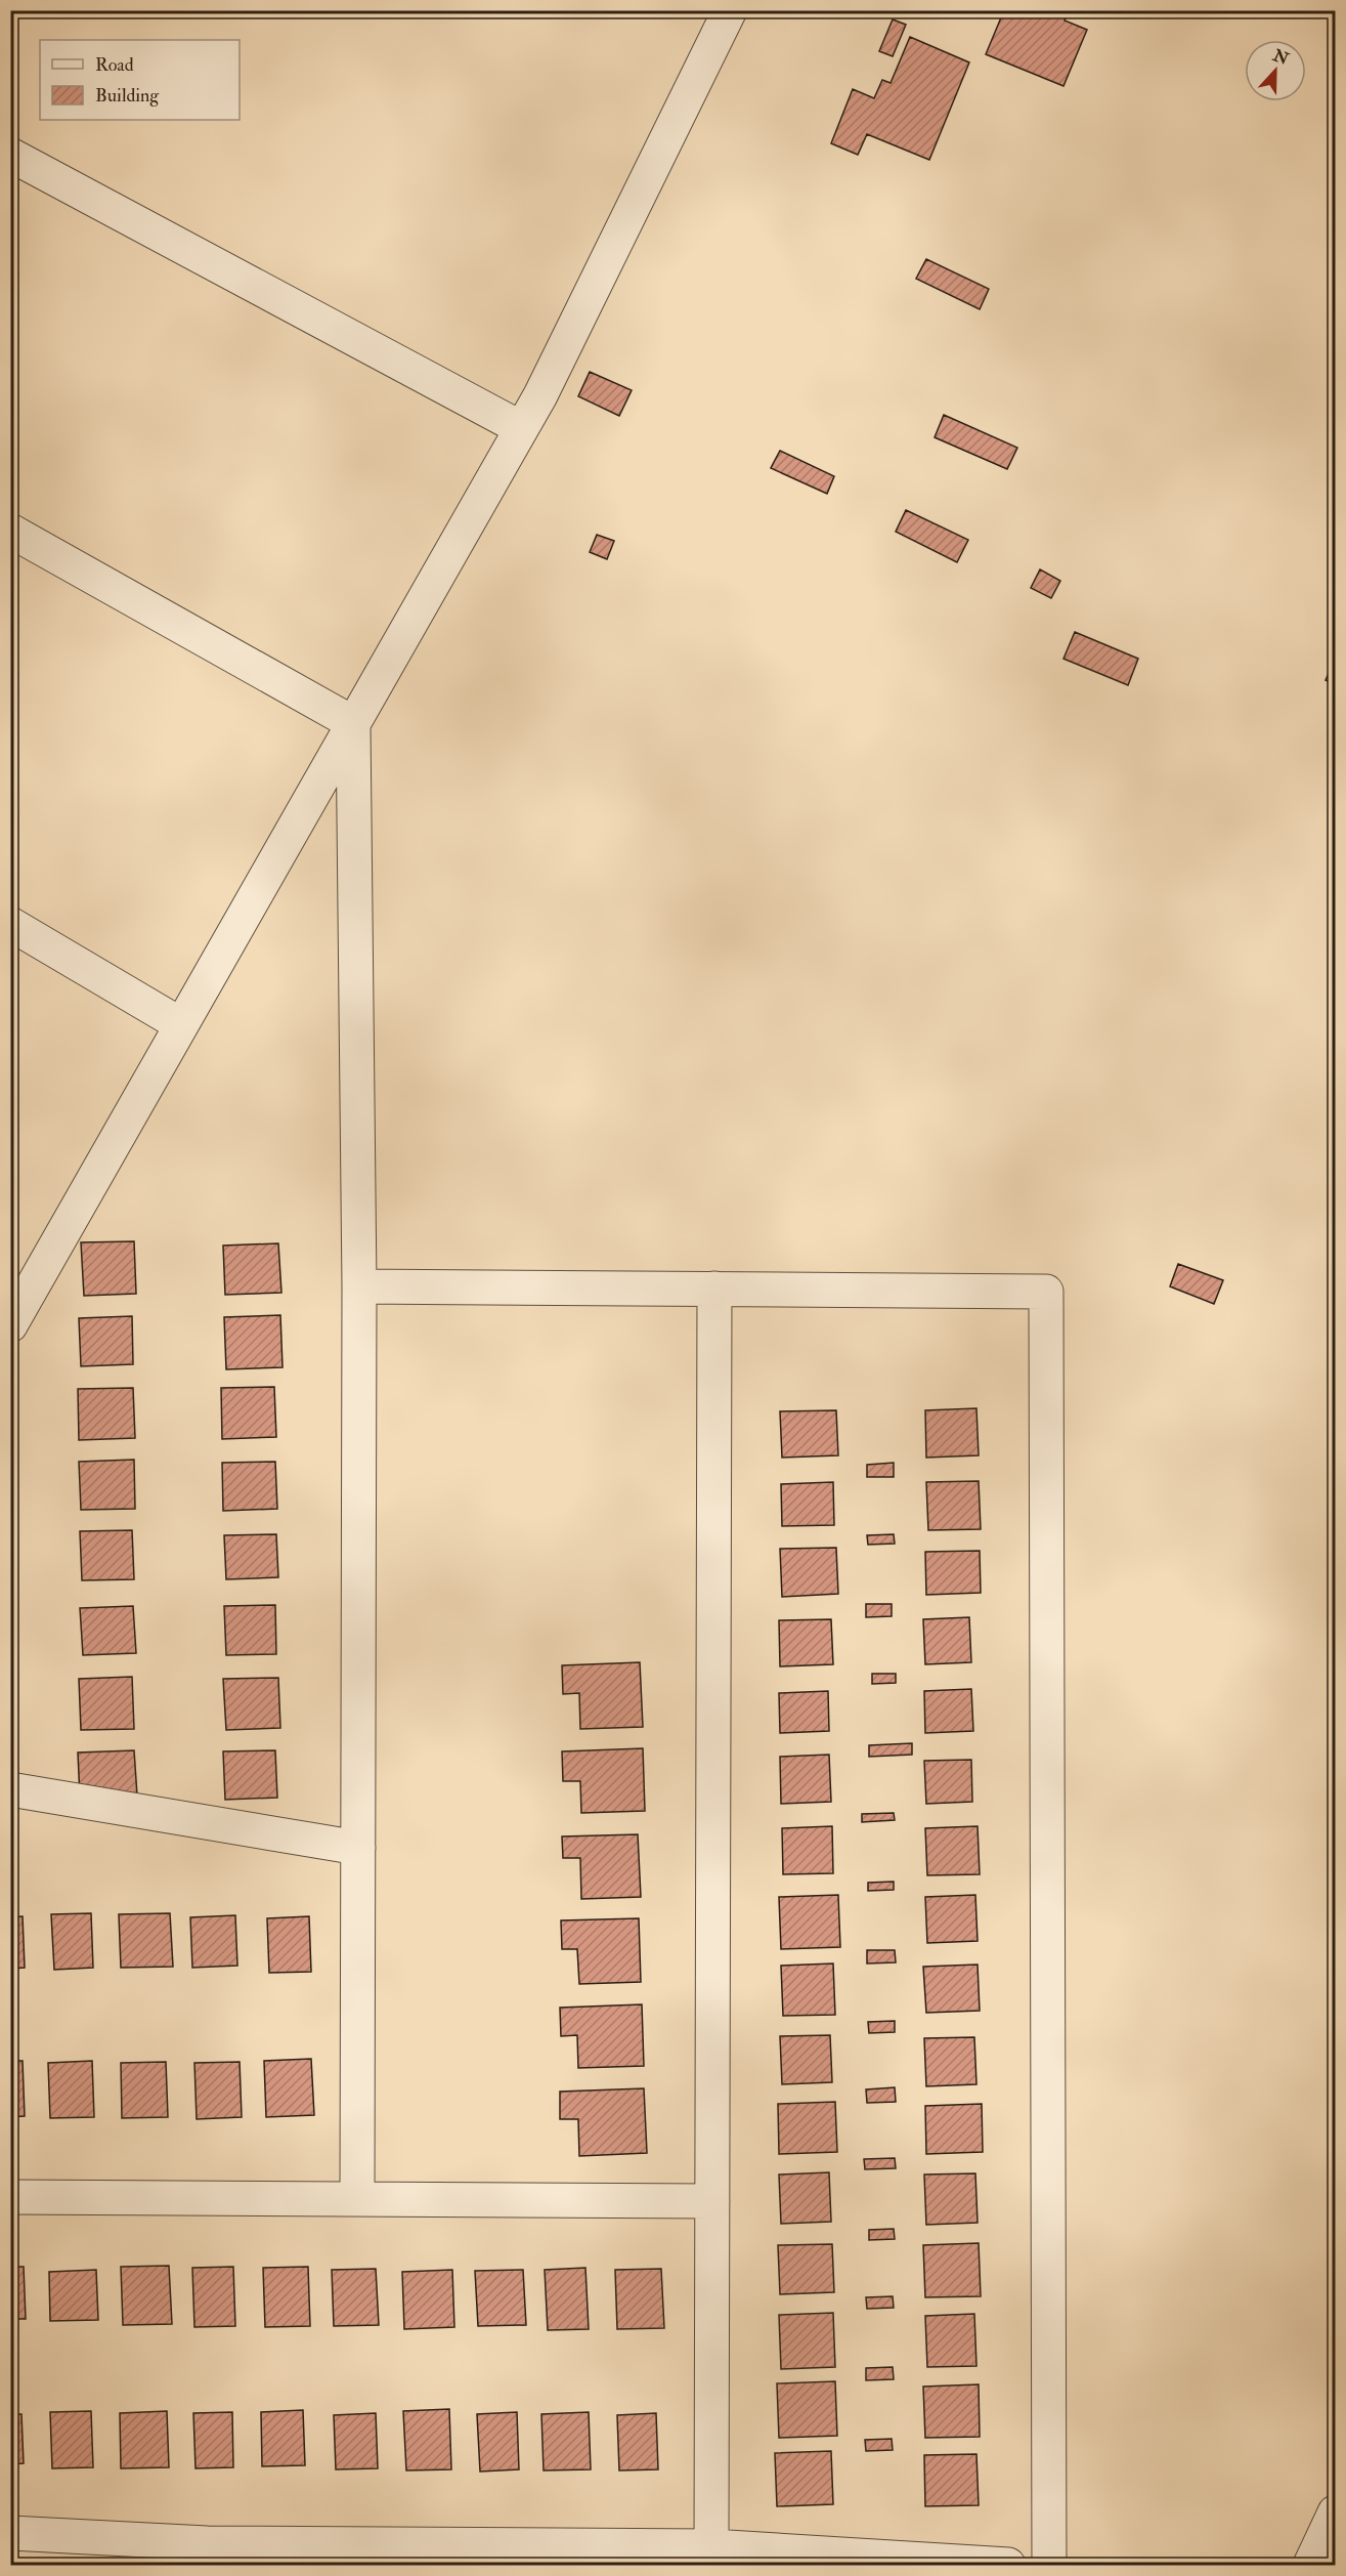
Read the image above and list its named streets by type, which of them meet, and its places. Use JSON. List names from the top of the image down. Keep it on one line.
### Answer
{"legend":["Road","Building"],"north":"top"}
